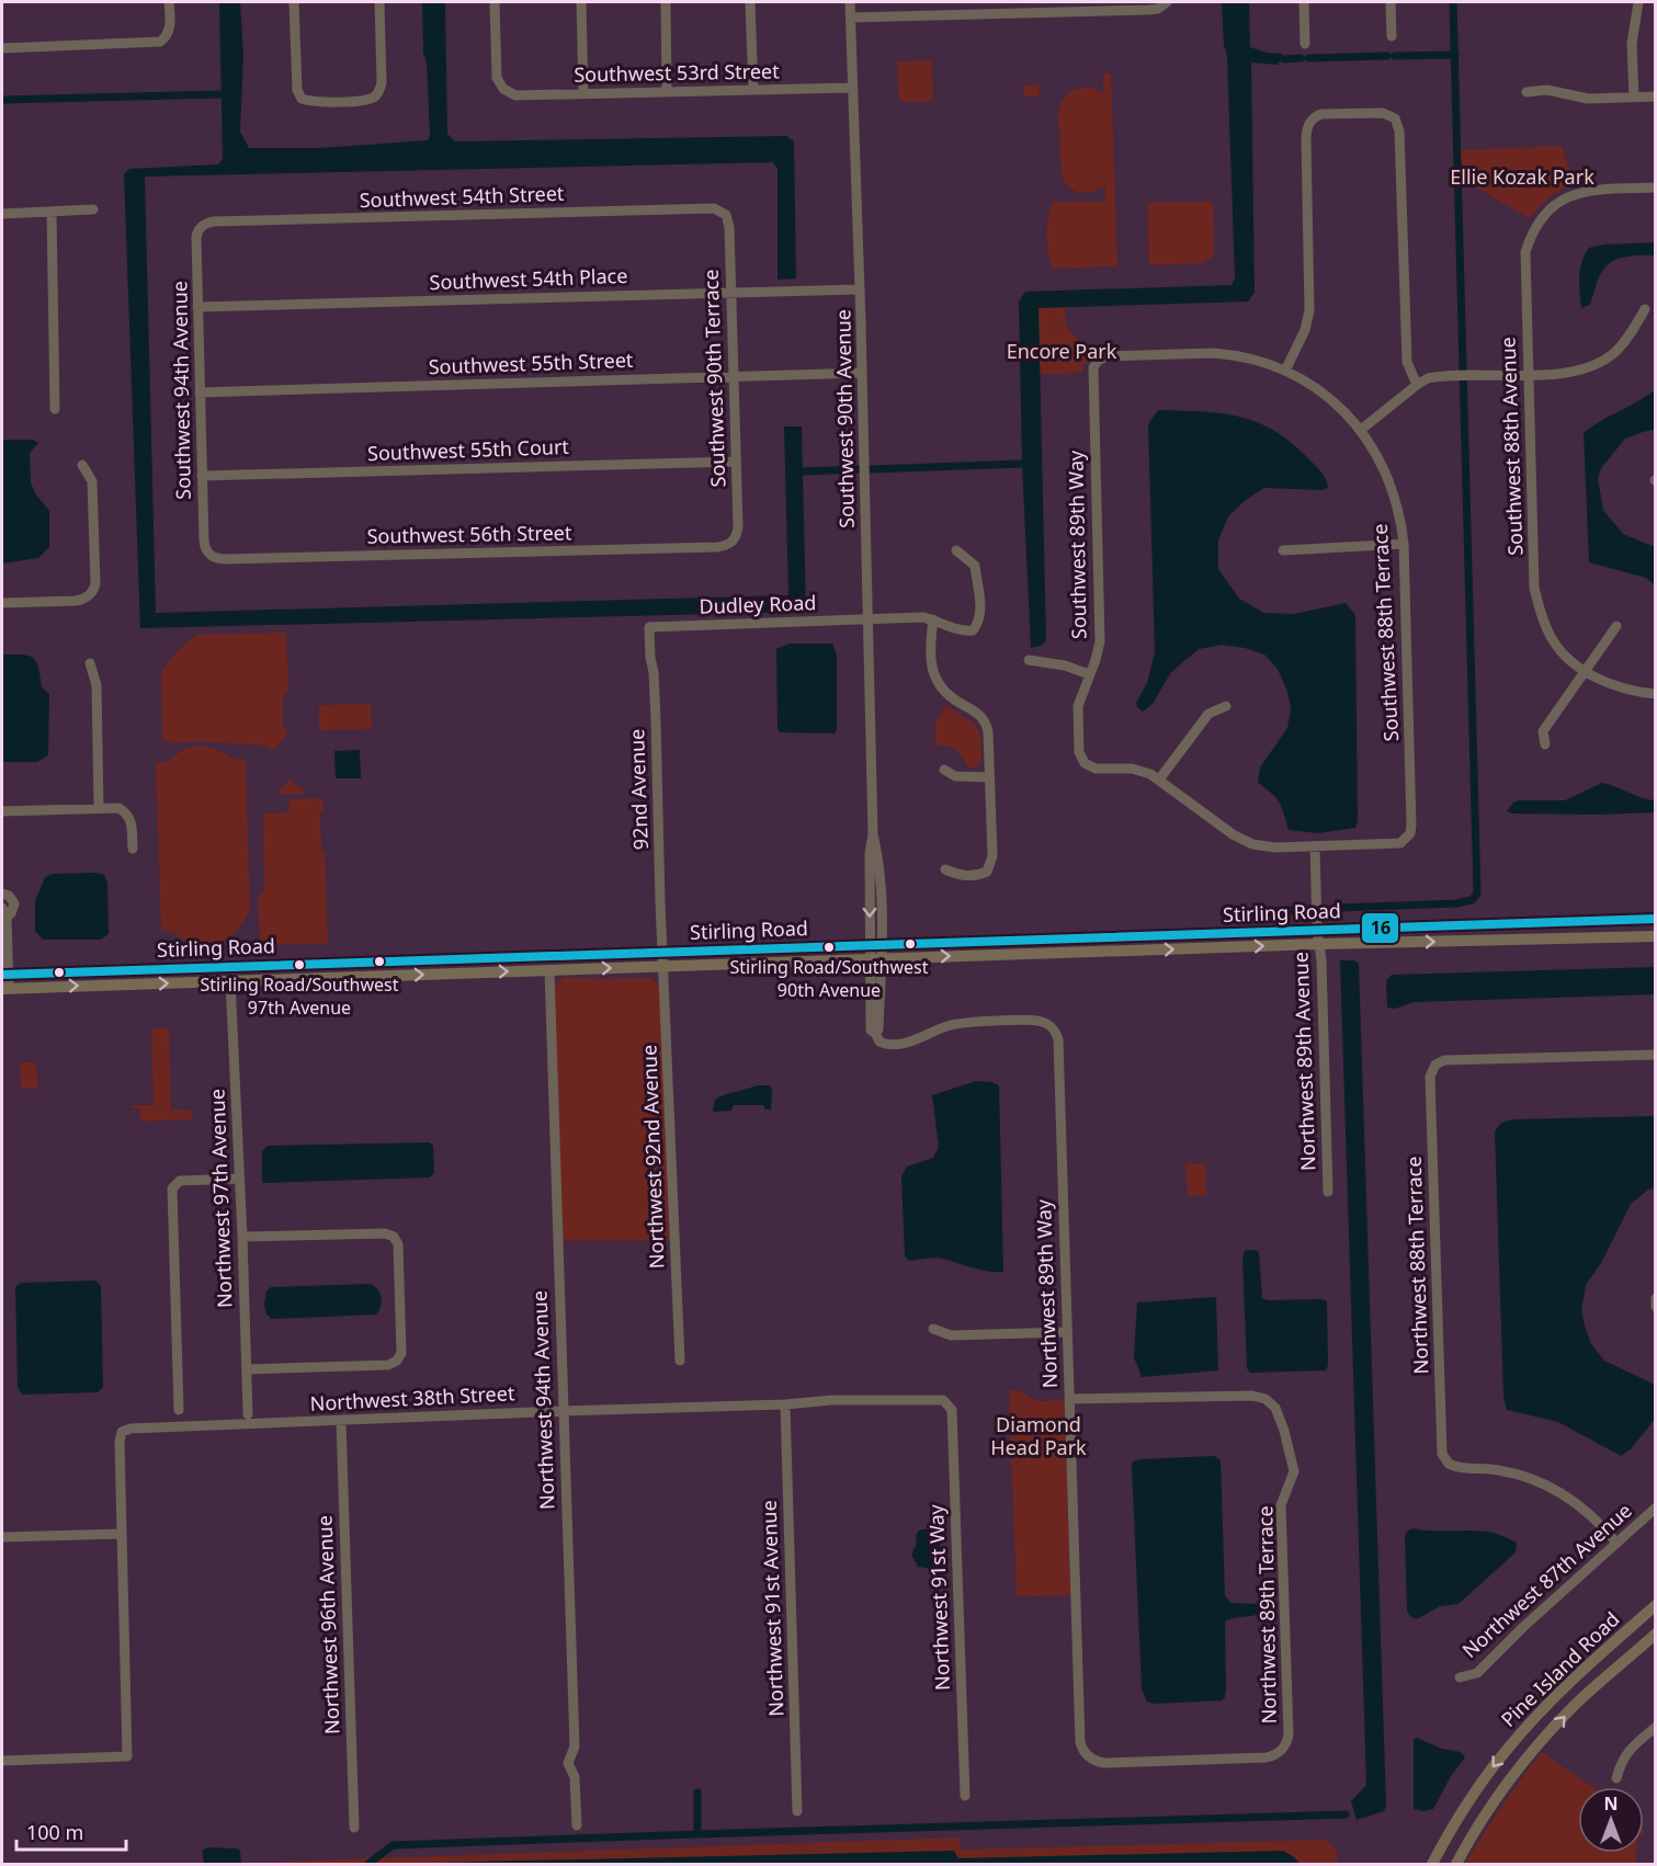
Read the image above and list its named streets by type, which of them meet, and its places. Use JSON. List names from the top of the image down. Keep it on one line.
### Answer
{"streets":{"main road":["Stirling Road","Pine Island Road"],"street":["Southwest 53rd Street","Southwest 54th Street","Southwest 54th Place","Southwest 55th Street","Southwest 90th Terrace","Southwest 94th Avenue","Southwest 90th Avenue","Southwest 88th Avenue","Southwest 55th Court","Southwest 56th Street","Southwest 89th Way","Dudley Road","Southwest 88th Terrace","92nd Avenue","Northwest 89th Avenue","Northwest 92nd Avenue","Northwest 97th Avenue","Northwest 88th Terrace","Northwest 89th Way","Northwest 38th Street","Northwest 94th Avenue","Northwest 87th Avenue","Northwest 91st Way","Northwest 91st Avenue","Northwest 89th Terrace","Northwest 96th Avenue"]},"crossings":[["Southwest 53rd Street","Southwest 90th Avenue"],["Southwest 54th Street","Southwest 90th Terrace"],["Southwest 54th Street","Southwest 94th Avenue"],["Southwest 54th Place","Southwest 90th Terrace"],["Southwest 54th Place","Southwest 94th Avenue"],["Southwest 54th Place","Southwest 90th Avenue"],["Southwest 55th Street","Southwest 90th Terrace"],["Southwest 55th Street","Southwest 94th Avenue"],["Southwest 55th Street","Southwest 90th Avenue"],["Southwest 90th Terrace","Southwest 55th Court"],["Southwest 90th Terrace","Southwest 56th Street"],["Southwest 94th Avenue","Southwest 55th Court"],["Southwest 94th Avenue","Southwest 56th Street"],["Southwest 90th Avenue","Dudley Road"],["Southwest 90th Avenue","Stirling Road"],["Southwest 90th Avenue","Northwest 89th Way"],["Southwest 89th Way","Southwest 88th Terrace"],["Dudley Road","92nd Avenue"],["Southwest 88th Terrace","Northwest 89th Avenue"],["92nd Avenue","Stirling Road"],["92nd Avenue","Northwest 92nd Avenue"],["Stirling Road","Northwest 89th Avenue"],["Stirling Road","Northwest 92nd Avenue"],["Stirling Road","Northwest 97th Avenue"],["Stirling Road","Northwest 94th Avenue"],["Northwest 88th Terrace","Northwest 87th Avenue"],["Northwest 89th Way","Northwest 89th Terrace"],["Northwest 38th Street","Northwest 94th Avenue"],["Northwest 38th Street","Northwest 91st Way"],["Northwest 38th Street","Northwest 91st Avenue"],["Northwest 38th Street","Northwest 96th Avenue"]],"parks":["Ellie Kozak Park","Encore Park","Diamond Head Park"],"places":["Stirling Road/Southwest 90th Avenue","Stirling Road/Southwest 97th Avenue"],"lines":["transit line 16"],"scale_bar":"100 m","north":"top"}
